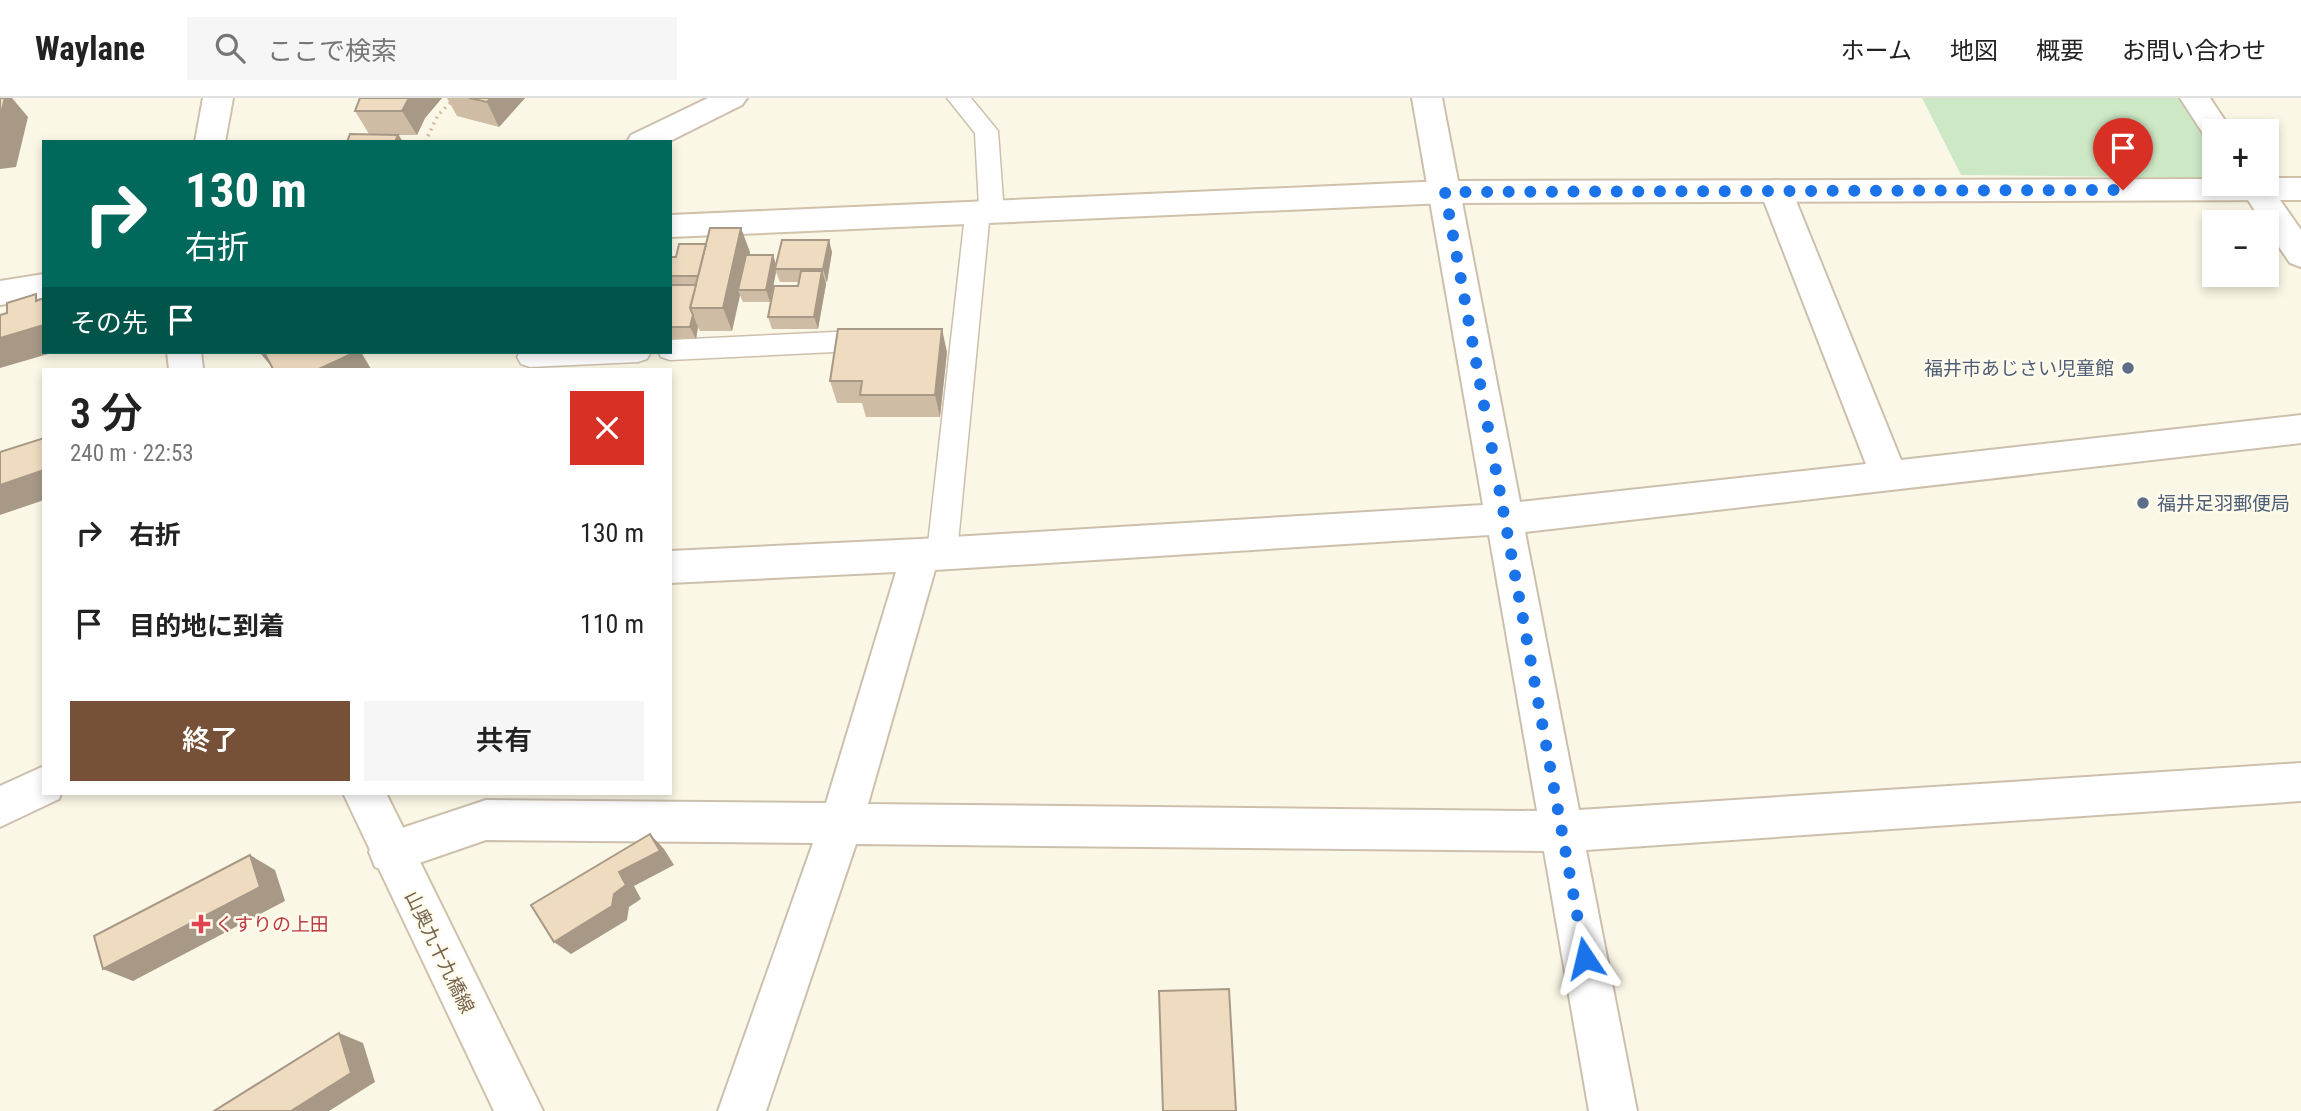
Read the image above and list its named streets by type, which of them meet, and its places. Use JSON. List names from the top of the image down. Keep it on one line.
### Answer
{"streets":{"street":["山奥九十九橋線"]},"places":{"other":["福井市あじさい児童館","福井足羽郵便局"],"health":["くすりの上田"]},"page":{"header":"Waylane","search":"ここで検索","nav":["ホーム","地図","概要","お問い合わせ"],"map_buttons":["+","−"],"turn":["130 m","右折"],"then":"その先","heading":["3 分","240 m · 22:53"],"list":[{"name":"右折","value":"130 m"},{"name":"目的地に到着","value":"110 m"}],"buttons":["終了","共有"]}}
